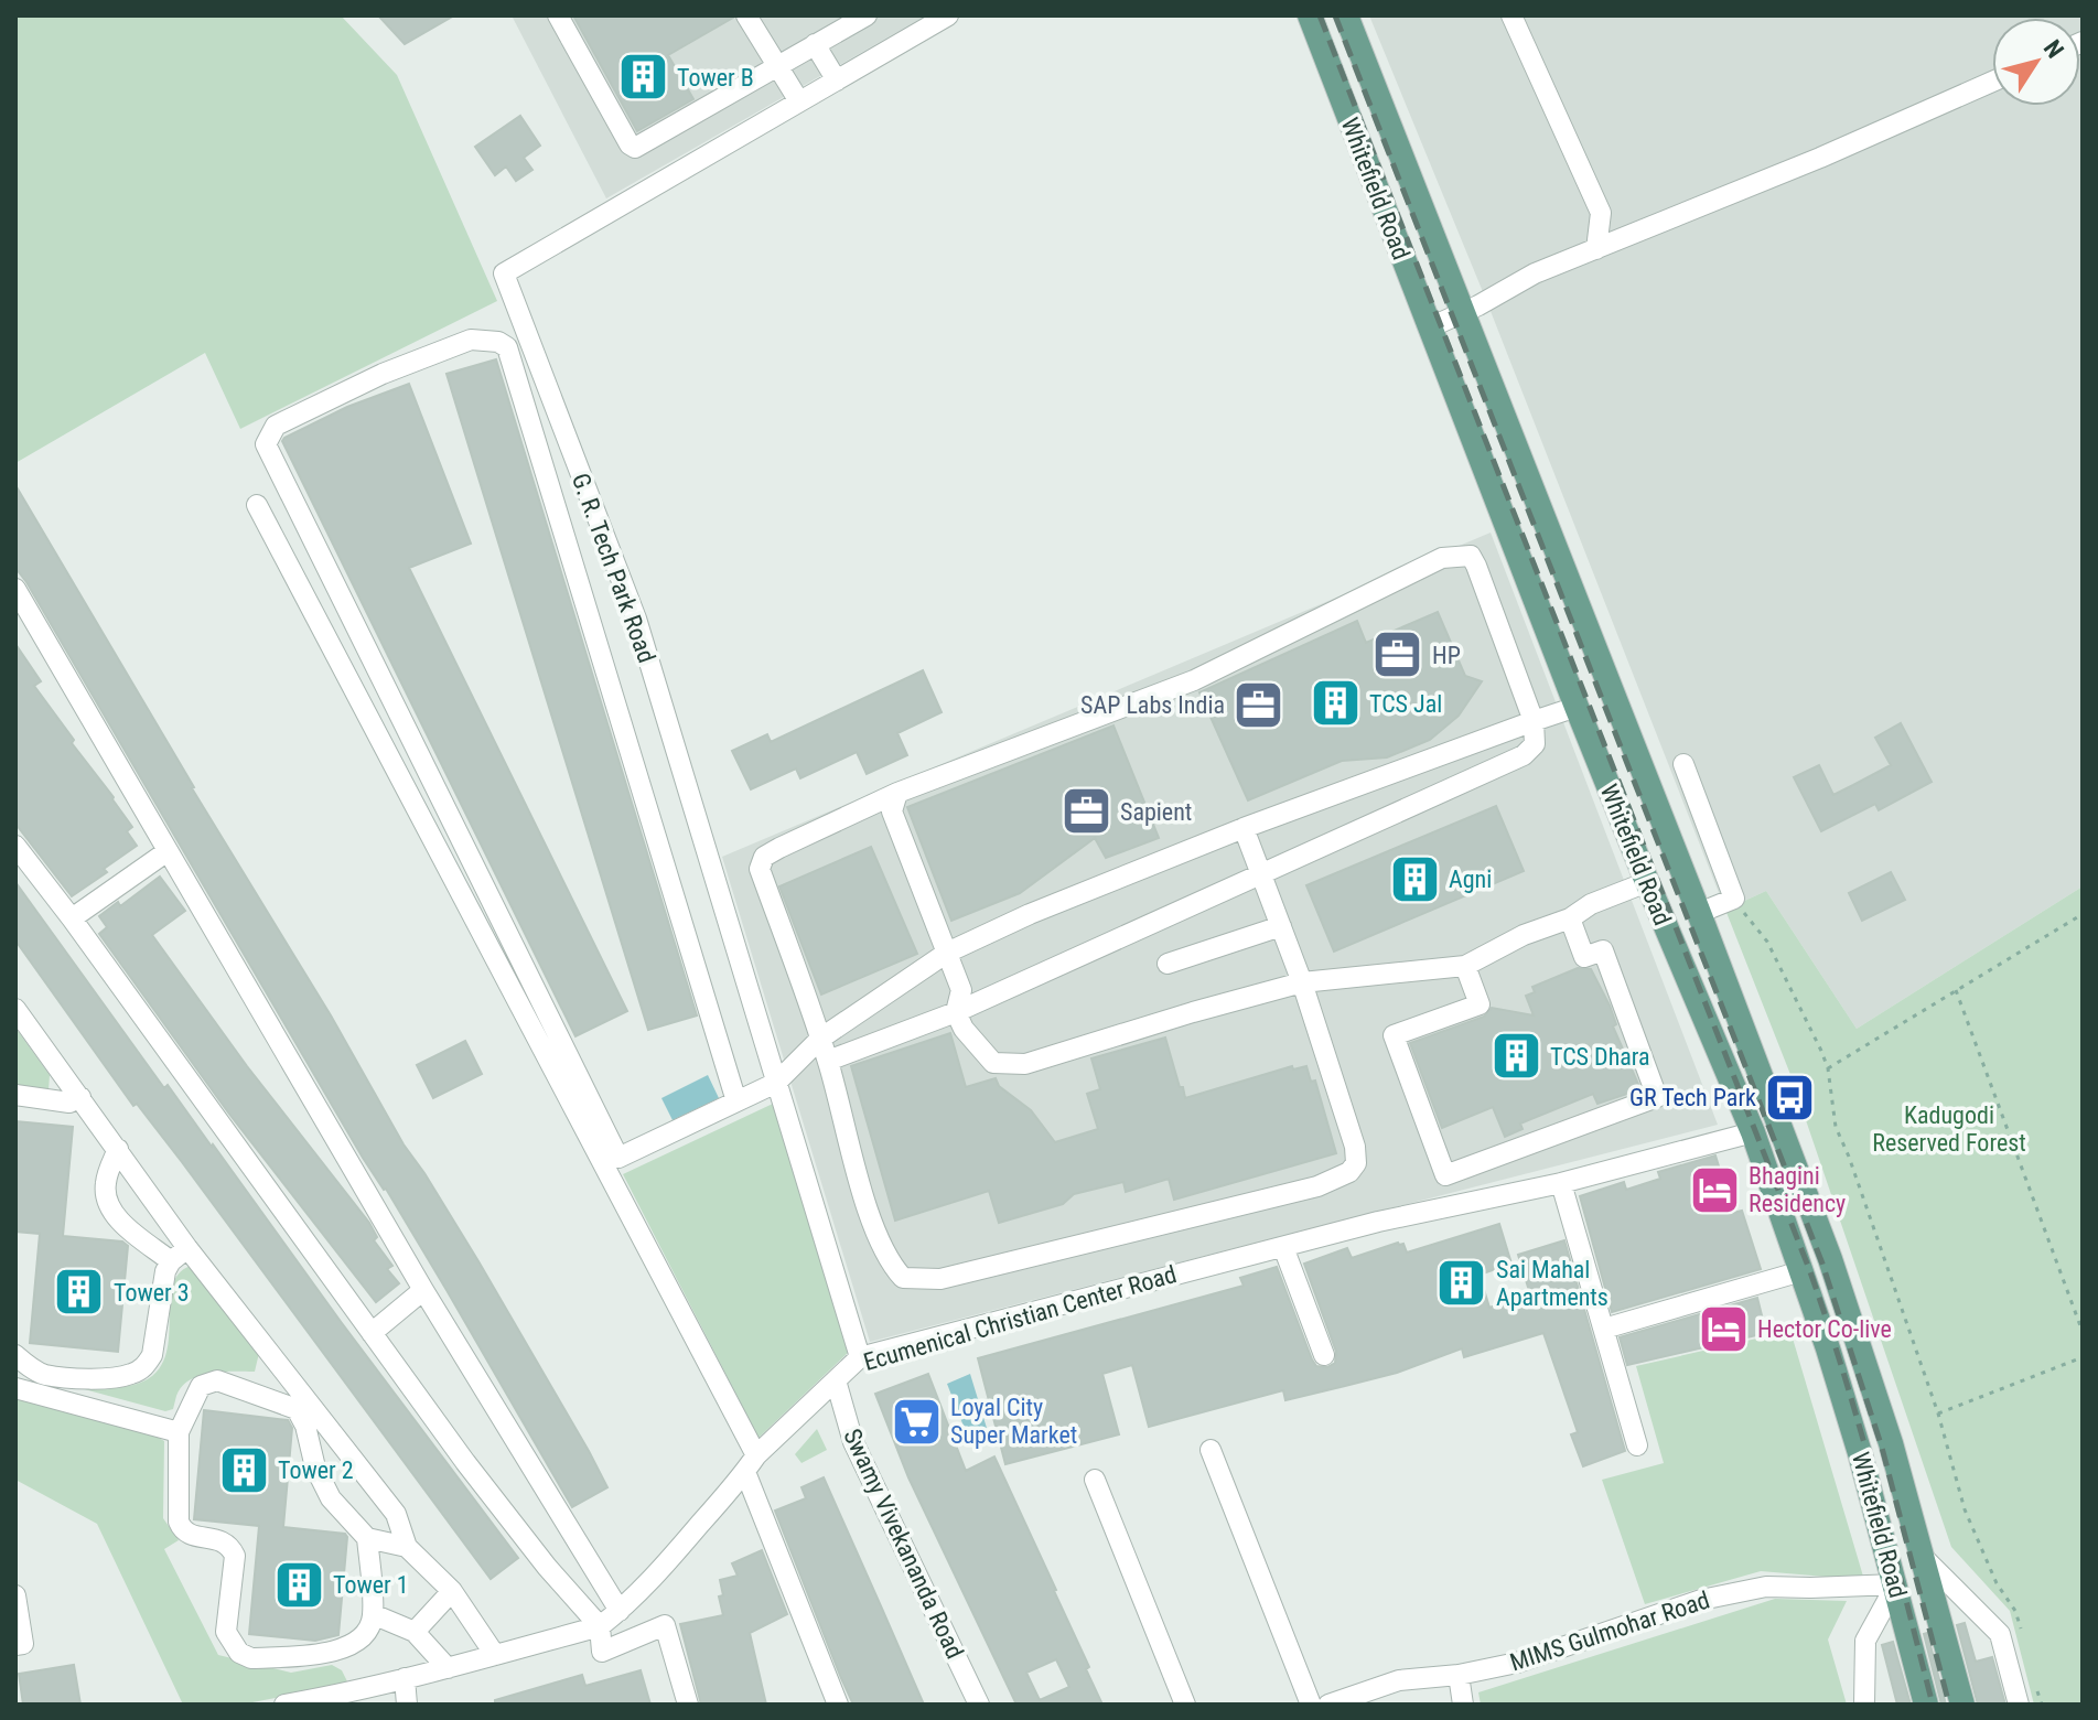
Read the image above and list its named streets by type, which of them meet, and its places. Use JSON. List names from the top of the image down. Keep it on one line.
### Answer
{"streets":{"main road":["Whitefield Road"],"street":["G. R. Tech Park Road","Ecumenical Christian Center Road","Swamy Vivekananda Road","MIMS Gulmohar Road"]},"crossings":[["Whitefield Road","Ecumenical Christian Center Road"],["Whitefield Road","MIMS Gulmohar Road"],["G. R. Tech Park Road","Ecumenical Christian Center Road"],["Ecumenical Christian Center Road","Swamy Vivekananda Road"]],"parks":["Kadugodi Reserved Forest"],"places":{"building":["Tower B","TCS Jal","Agni","TCS Dhara","Sai Mahal Apartments","Tower 3","Tower 2","Tower 1"],"office":["HP","SAP Labs India","Sapient"],"bus stop":["GR Tech Park"],"hotel":["Bhagini Residency","Hector Co-live"],"supermarket":["Loyal City Super Market"]},"north":"top right"}
